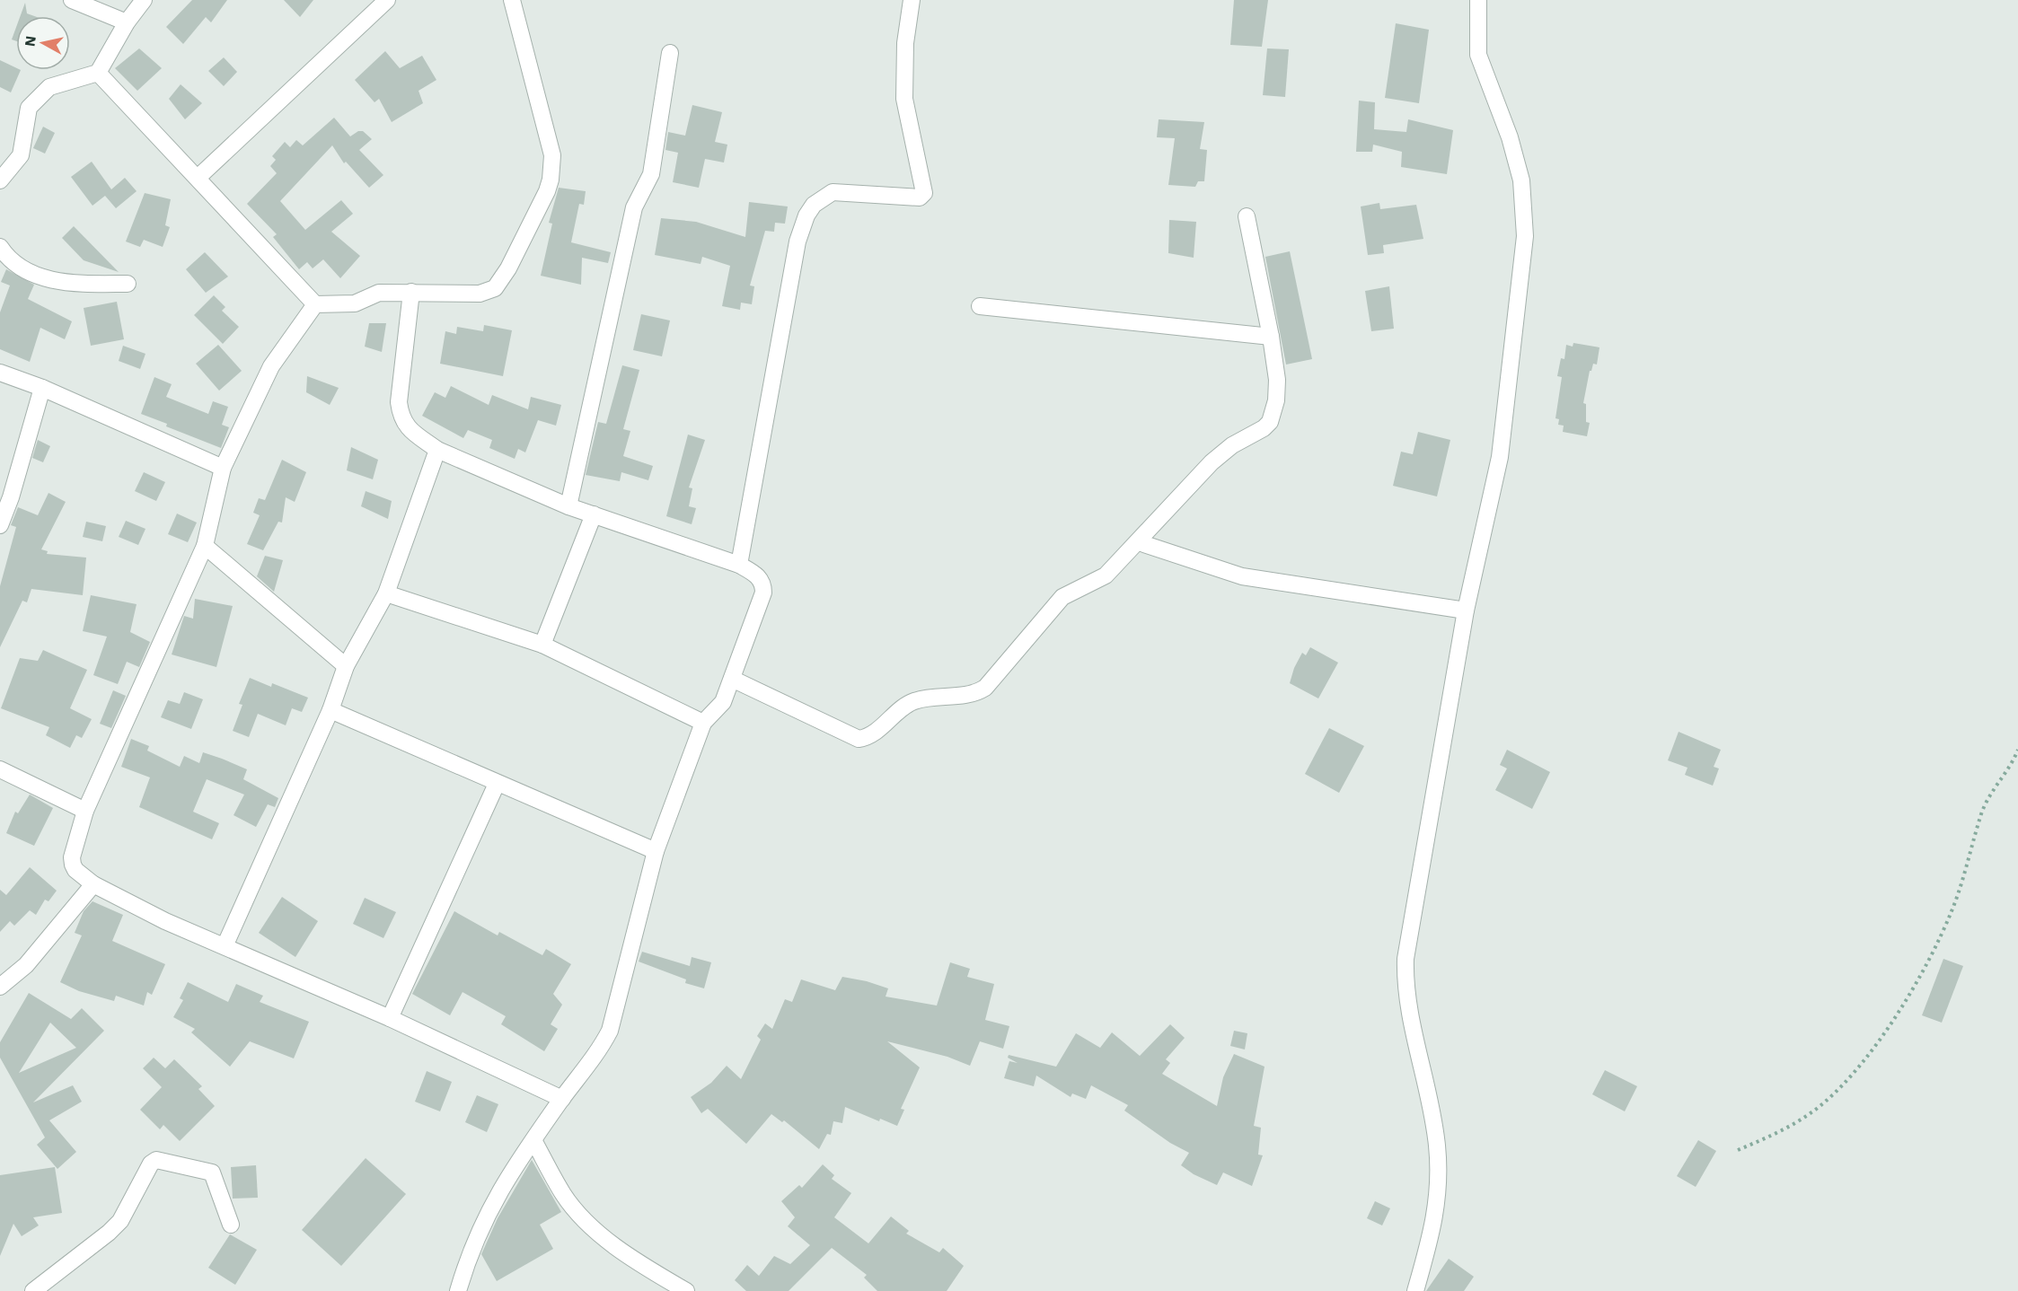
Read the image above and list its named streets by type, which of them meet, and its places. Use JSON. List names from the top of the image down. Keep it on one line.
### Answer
{"north":"left"}
